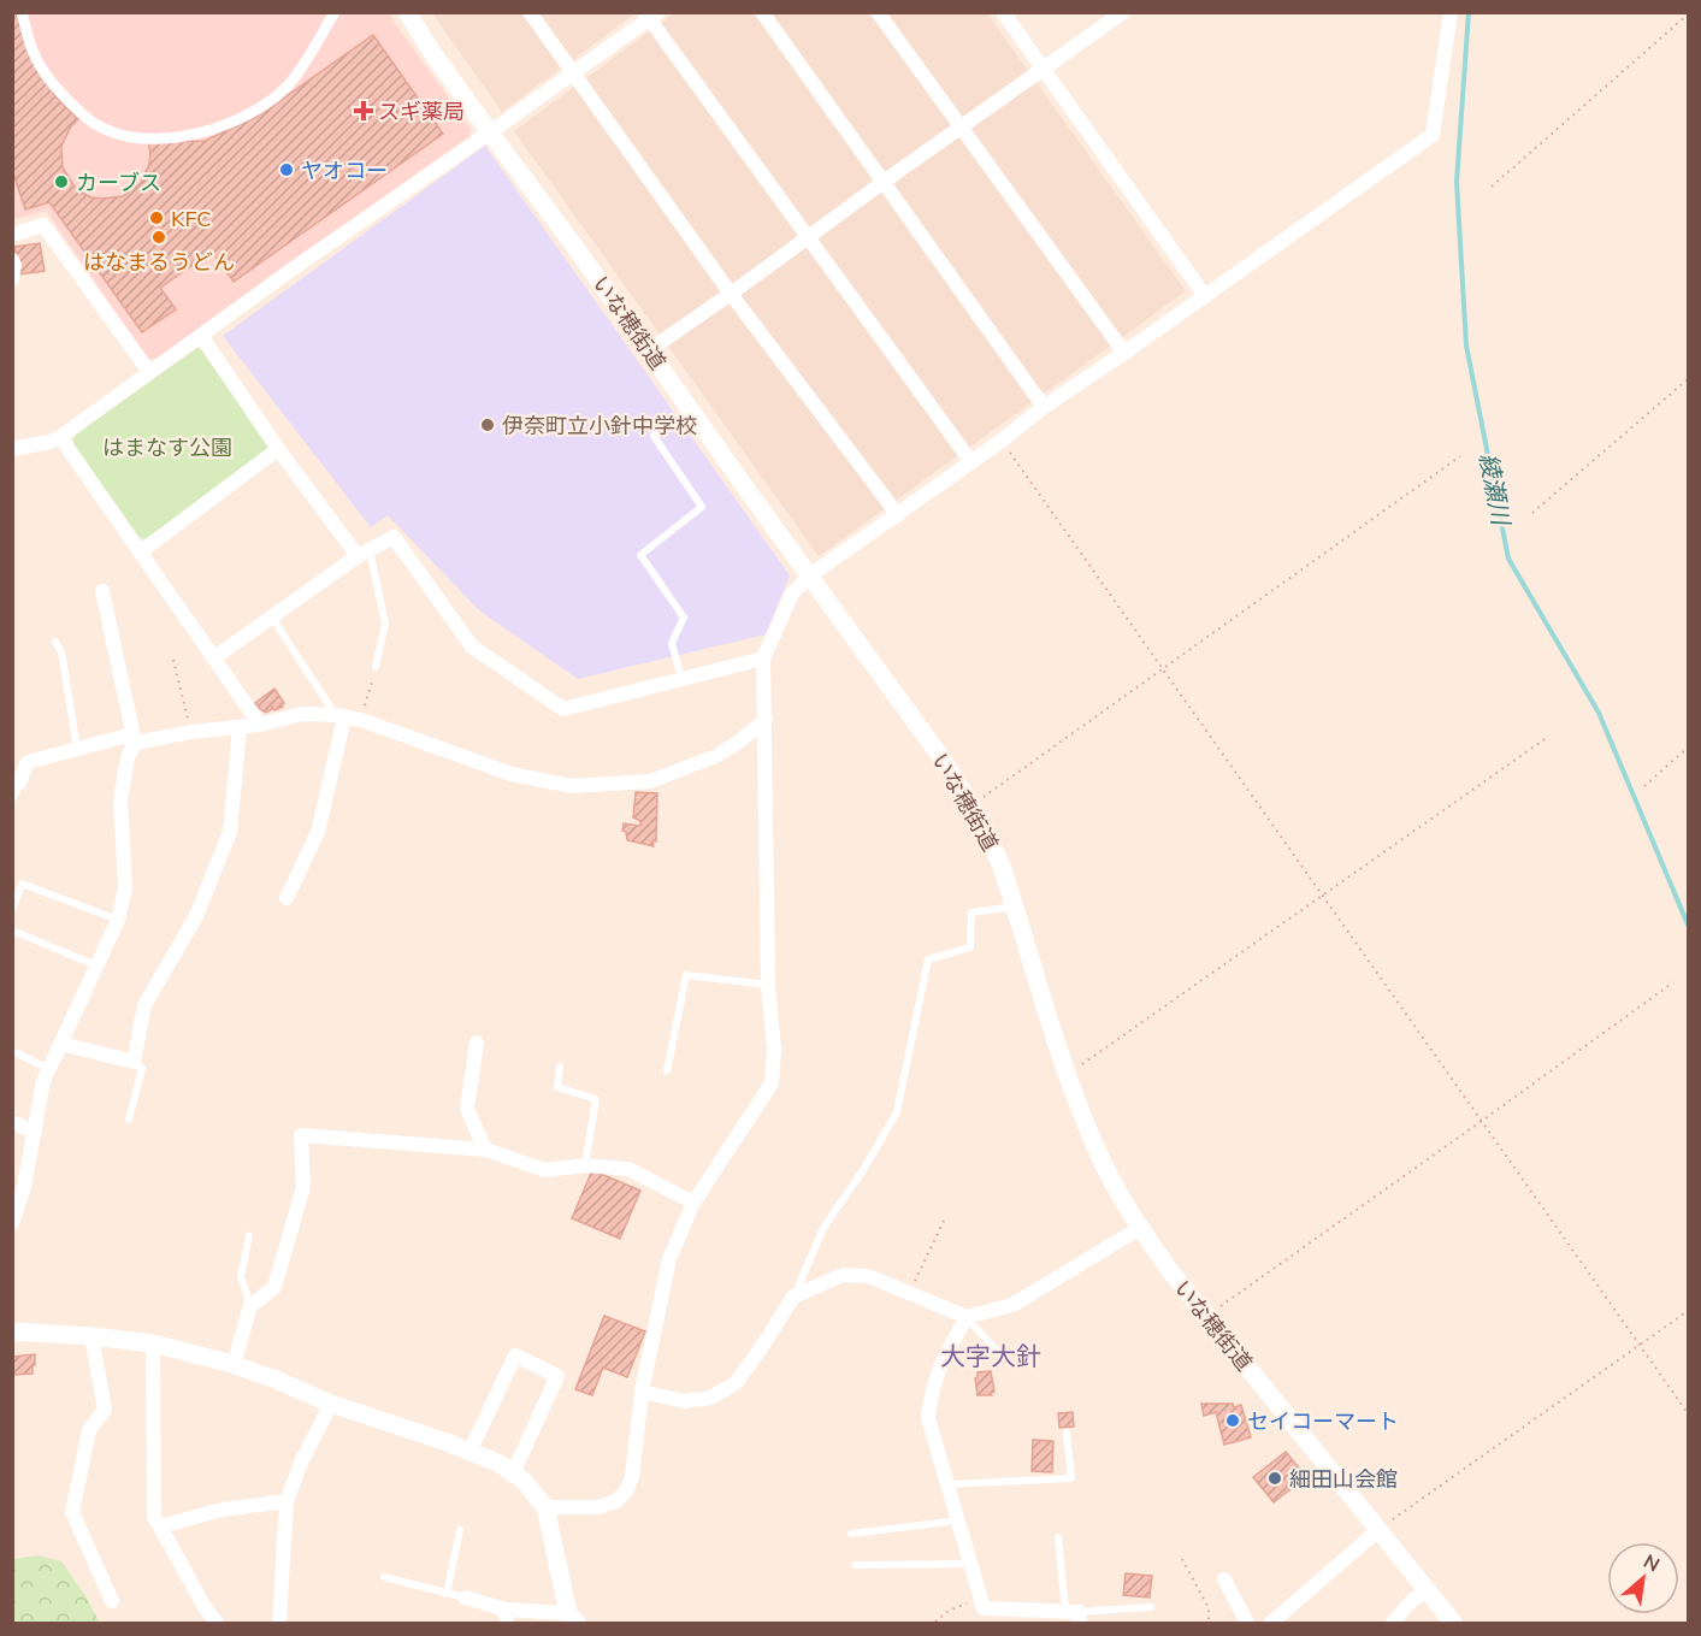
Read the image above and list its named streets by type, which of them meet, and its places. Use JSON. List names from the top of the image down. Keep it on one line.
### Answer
{"streets":{"street":["いな穂街道"]},"districts":["大字大針"],"water":["綾瀬川"],"parks":["はまなす公園"],"places":{"health":["スギ薬局"],"other":["ヤオコー","カーブス","KFC","はなまるうどん","伊奈町立小針中学校","セイコーマート","細田山会館"]},"north":"top right"}
